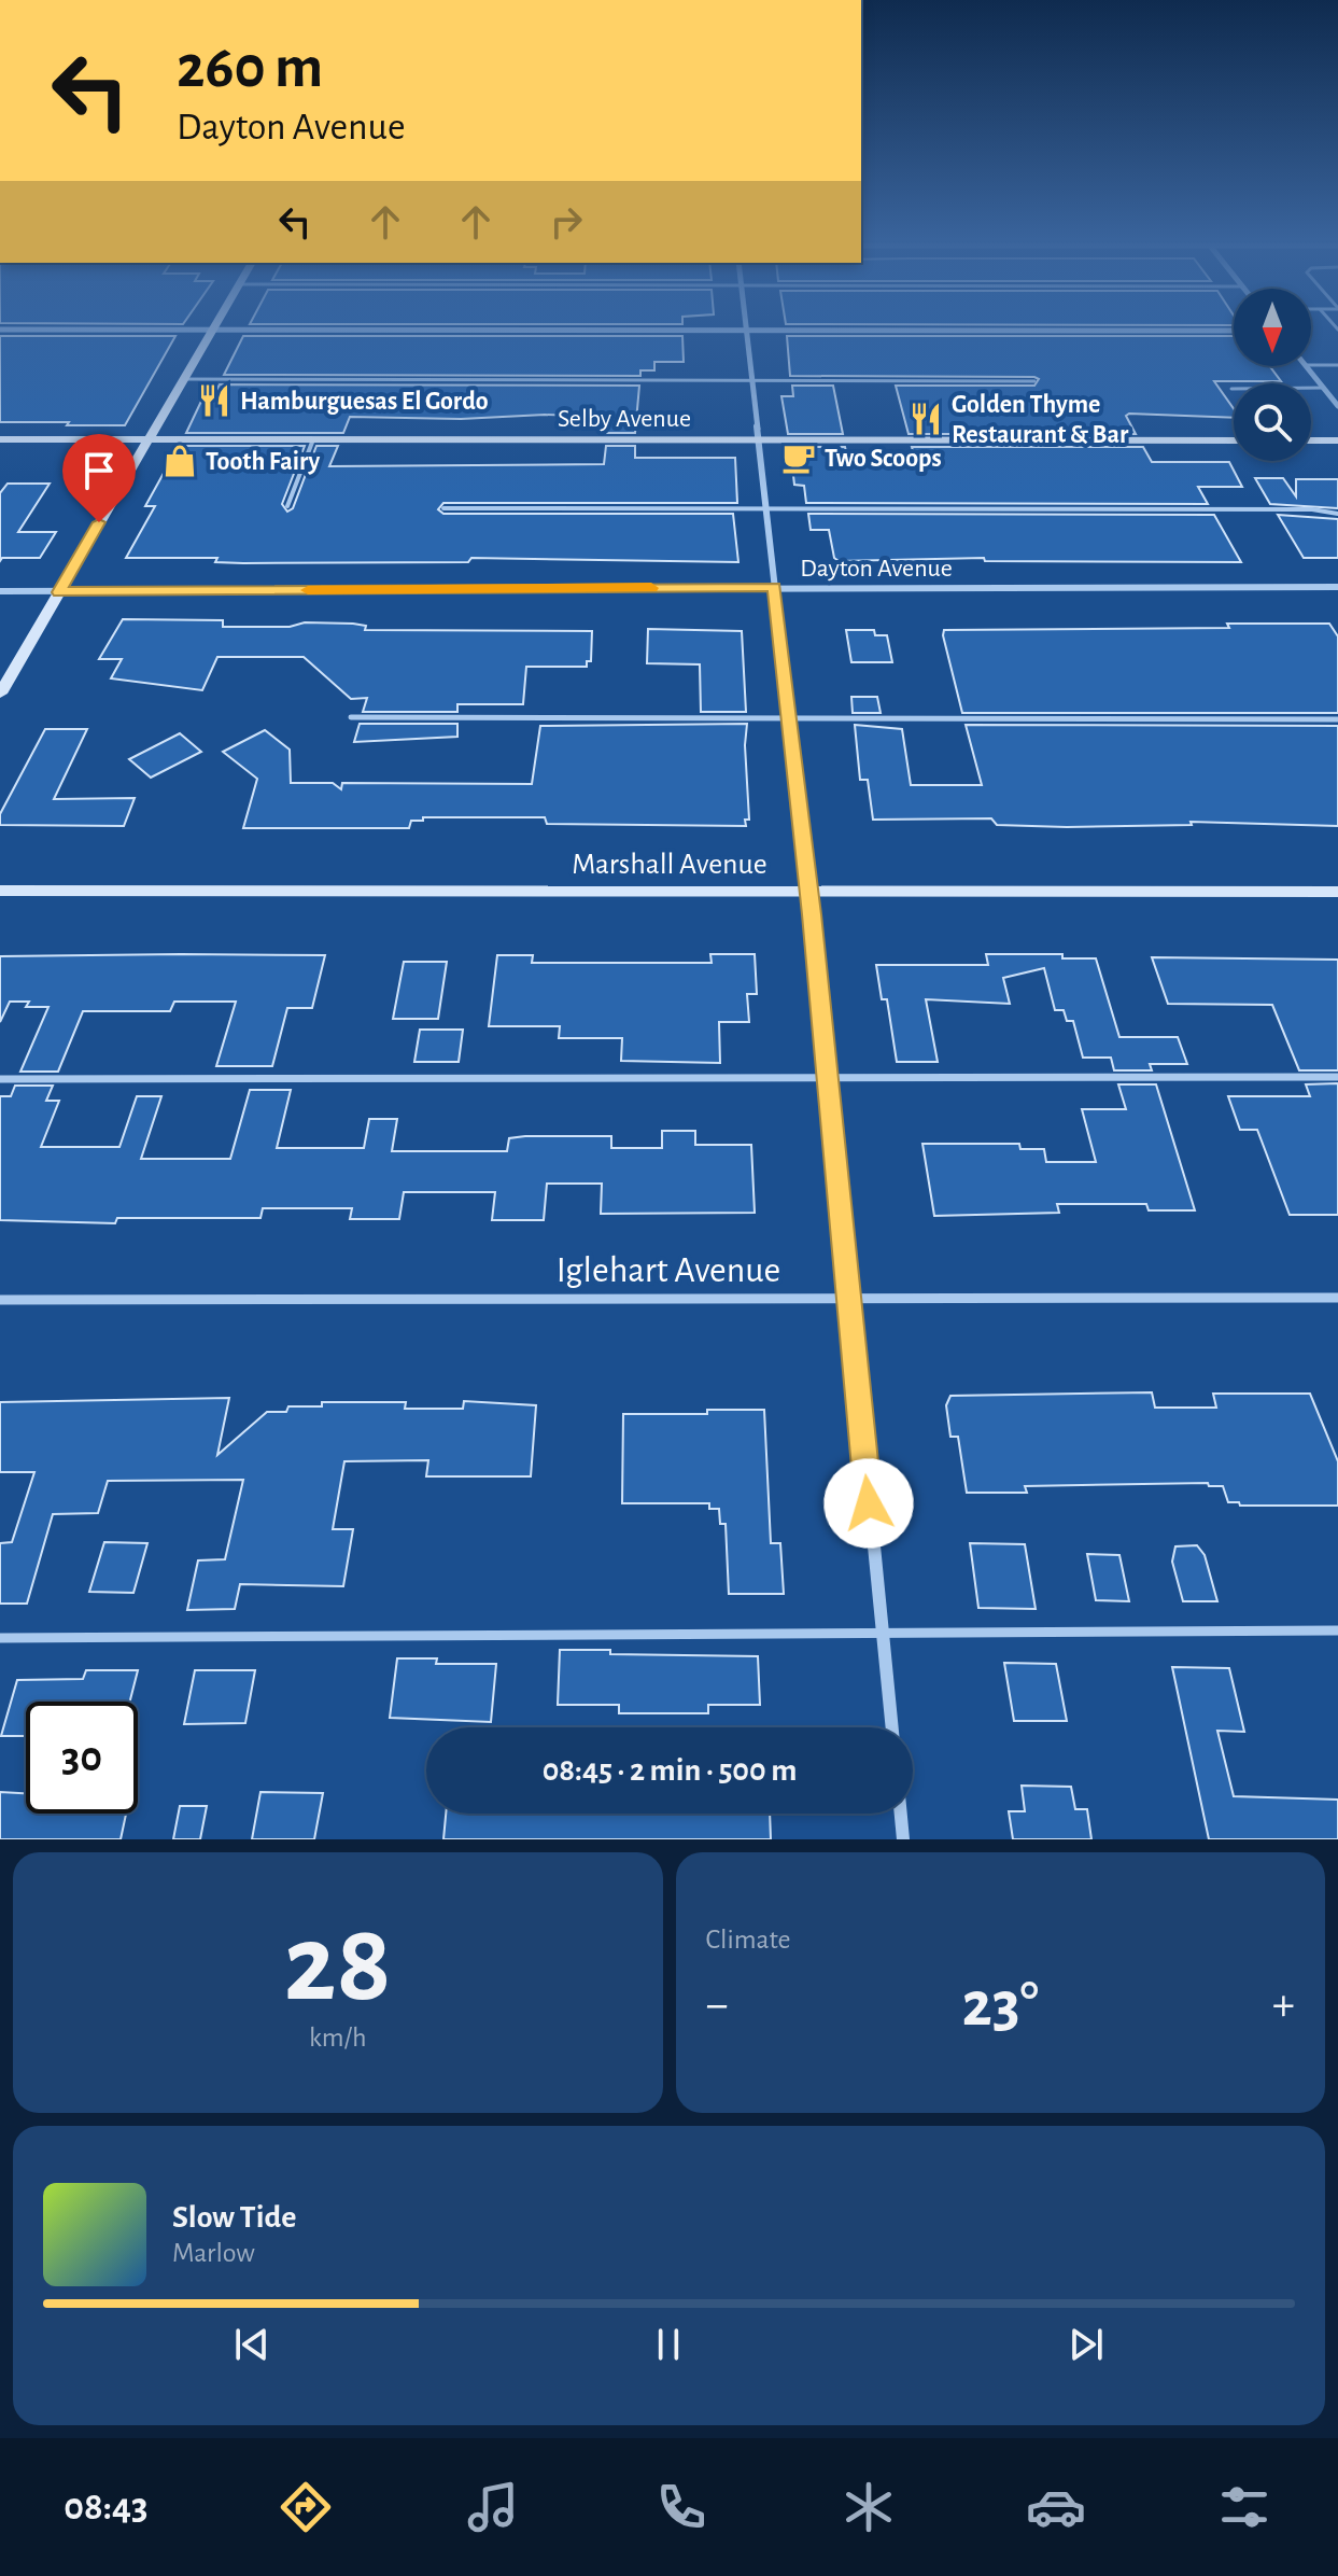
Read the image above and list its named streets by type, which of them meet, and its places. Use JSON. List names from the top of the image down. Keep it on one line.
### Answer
{"streets":{"street":["Selby Avenue","Dayton Avenue","Marshall Avenue","Iglehart Avenue"]},"places":{"restaurant":["Hamburguesas El Gordo","Golden Thyme Restaurant & Bar"],"cafe":["Two Scoops"],"shop":["Tooth Fairy"]},"north":"bottom","page":{"turn":["260 m","Dayton Avenue"],"limit":"30","trip":"08:45 · 2 min · 500 m","tile":[["28","km/h"],"Climate"],"heat":["−","23°","+"],"song":["Slow Tide","Marlow"],"tabs":"08:43"}}
